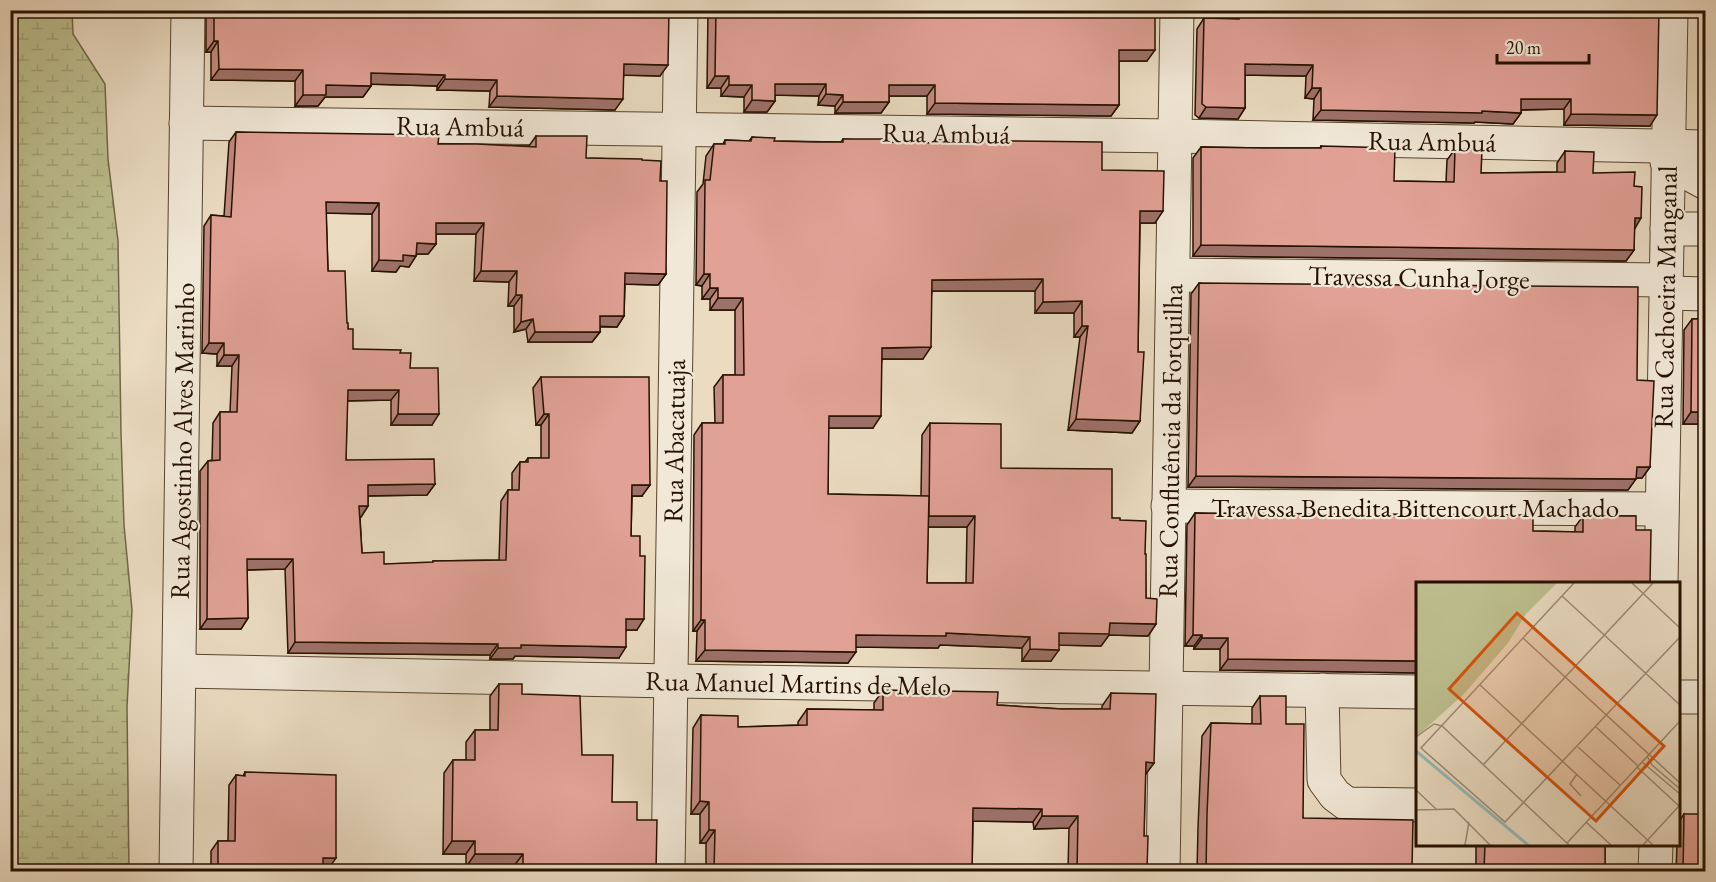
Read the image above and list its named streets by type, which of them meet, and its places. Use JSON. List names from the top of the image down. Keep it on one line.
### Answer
{"streets":{"street":["Rua Ambuá","Travessa Cunha Jorge","Rua Cachoeira Manganal","Rua Agostinho Alves Marinho","Rua Abacatuaja","Rua Confluência da Forquilha","Travessa Benedita Bittencourt Machado","Rua Manuel Martins de Melo"]},"crossings":[["Rua Ambuá","Rua Cachoeira Manganal"],["Rua Ambuá","Rua Agostinho Alves Marinho"],["Rua Ambuá","Rua Abacatuaja"],["Rua Ambuá","Rua Confluência da Forquilha"],["Travessa Cunha Jorge","Rua Cachoeira Manganal"],["Travessa Cunha Jorge","Rua Confluência da Forquilha"],["Rua Cachoeira Manganal","Travessa Benedita Bittencourt Machado"],["Rua Agostinho Alves Marinho","Rua Manuel Martins de Melo"],["Rua Abacatuaja","Rua Manuel Martins de Melo"],["Rua Confluência da Forquilha","Travessa Benedita Bittencourt Machado"],["Rua Confluência da Forquilha","Rua Manuel Martins de Melo"]],"scale_bar":"20 m"}
